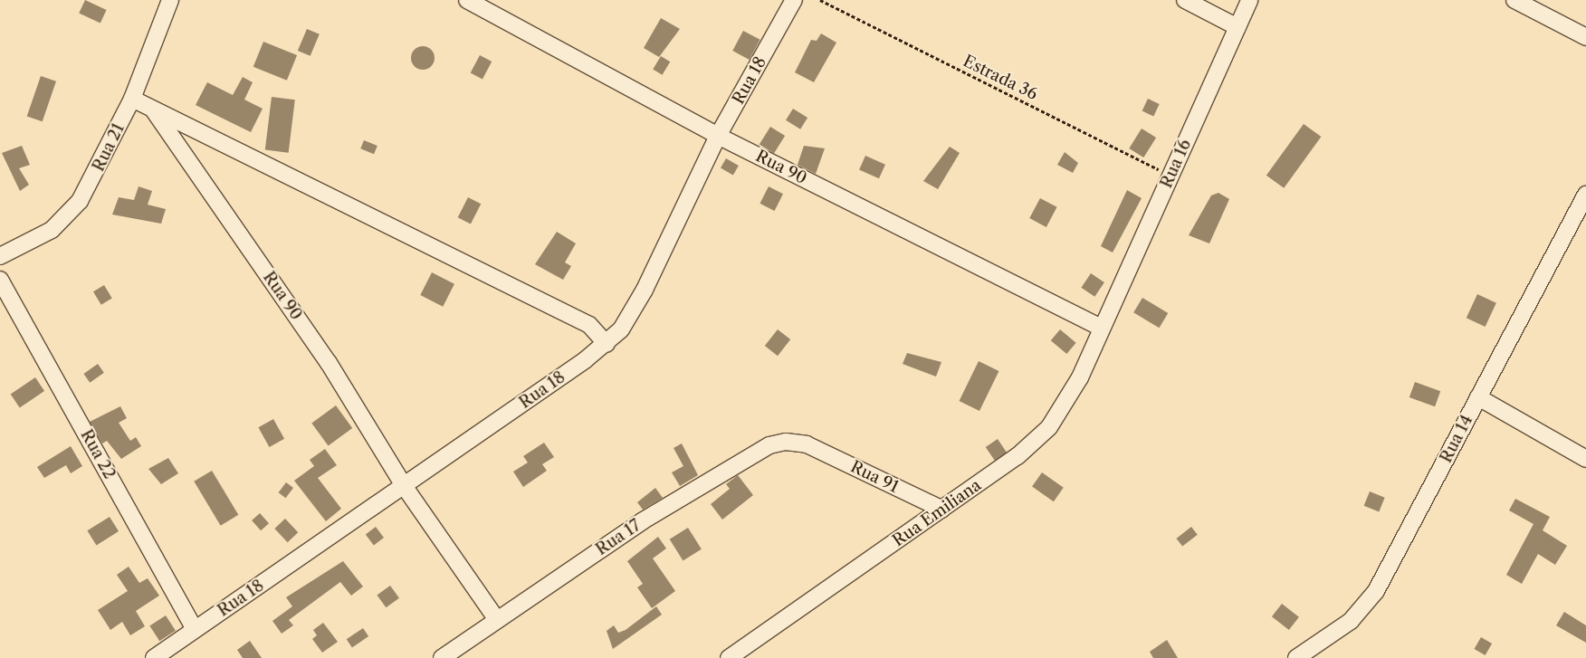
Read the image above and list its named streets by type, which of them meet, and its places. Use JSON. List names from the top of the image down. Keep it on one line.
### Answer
{"streets":{"street":["Rua 18","Rua 21","Rua 16","Rua 90","Rua 14","Rua 22","Rua 91","Rua Emiliana","Rua 17"],"path":["Estrada 36"]},"crossings":[["Estrada 36","Rua 16"],["Rua 18","Rua 90"],["Rua 18","Rua 22"],["Rua 16","Rua 90"],["Rua 16","Rua Emiliana"],["Rua 90","Rua Emiliana"],["Rua 90","Rua 17"],["Rua 91","Rua Emiliana"],["Rua 91","Rua 17"]]}
